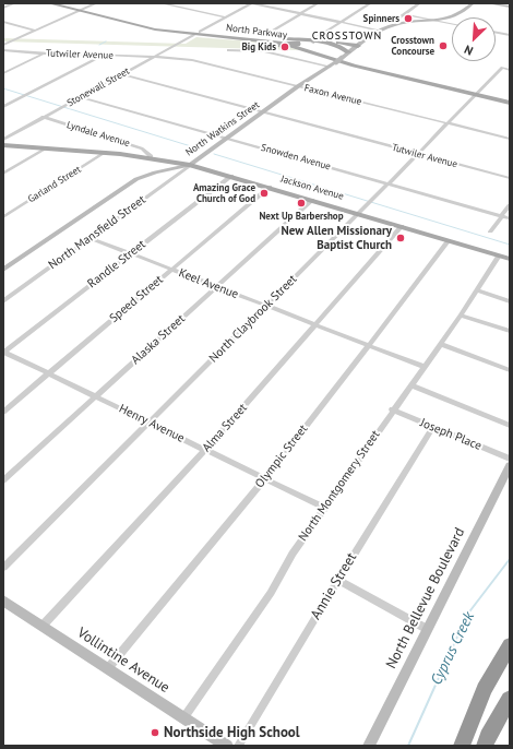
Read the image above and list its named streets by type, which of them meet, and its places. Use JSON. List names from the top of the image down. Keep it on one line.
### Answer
{"streets":{"main road":["North Parkway","North Watkins Street","Jackson Avenue","North Bellevue Boulevard","Vollintine Avenue"],"street":["Tutwiler Avenue","Stonewall Street","Faxon Avenue","Lyndale Avenue","Snowden Avenue","Garland Street","North Mansfield Street","Randle Street","Keel Avenue","Speed Street","North Claybrook Street","Alaska Street","Henry Avenue","Alma Street","Joseph Place","Olympic Street","North Montgomery Street","Annie Street"]},"crossings":[["North Parkway","North Claybrook Street"],["Tutwiler Avenue","Stonewall Street"],["Tutwiler Avenue","Faxon Avenue"],["Tutwiler Avenue","North Watkins Street"],["Tutwiler Avenue","North Claybrook Street"],["Stonewall Street","Faxon Avenue"],["Stonewall Street","Lyndale Avenue"],["Stonewall Street","Snowden Avenue"],["Faxon Avenue","North Watkins Street"],["Faxon Avenue","North Claybrook Street"],["North Watkins Street","Snowden Avenue"],["North Watkins Street","Jackson Avenue"],["North Watkins Street","North Mansfield Street"],["Lyndale Avenue","Jackson Avenue"],["Snowden Avenue","North Claybrook Street"],["Garland Street","Jackson Avenue"],["Jackson Avenue","North Mansfield Street"],["Jackson Avenue","Randle Street"],["Jackson Avenue","Speed Street"],["Jackson Avenue","North Claybrook Street"],["Jackson Avenue","Alaska Street"],["Jackson Avenue","Alma Street"],["Jackson Avenue","Olympic Street"],["Jackson Avenue","North Montgomery Street"],["North Mansfield Street","Keel Avenue"],["Randle Street","Keel Avenue"],["Randle Street","Henry Avenue"],["Keel Avenue","Speed Street"],["Keel Avenue","North Claybrook Street"],["Keel Avenue","Alaska Street"],["Keel Avenue","Alma Street"],["Keel Avenue","Olympic Street"],["Keel Avenue","North Montgomery Street"],["Speed Street","Henry Avenue"],["North Claybrook Street","Henry Avenue"],["Alaska Street","Henry Avenue"],["Henry Avenue","Alma Street"],["Henry Avenue","Olympic Street"],["Henry Avenue","North Montgomery Street"],["Alma Street","Vollintine Avenue"],["Joseph Place","North Montgomery Street"],["Joseph Place","Annie Street"],["Olympic Street","Vollintine Avenue"],["North Montgomery Street","Vollintine Avenue"]],"districts":["CROSSTOWN"],"water":["Cyprus Creek"],"places":["Spinners","Crosstown Concourse","Big Kids","Amazing Grace Church of God","Next Up Barbershop","New Allen Missionary Baptist Church","Northside High School"],"north":"bottom left"}
